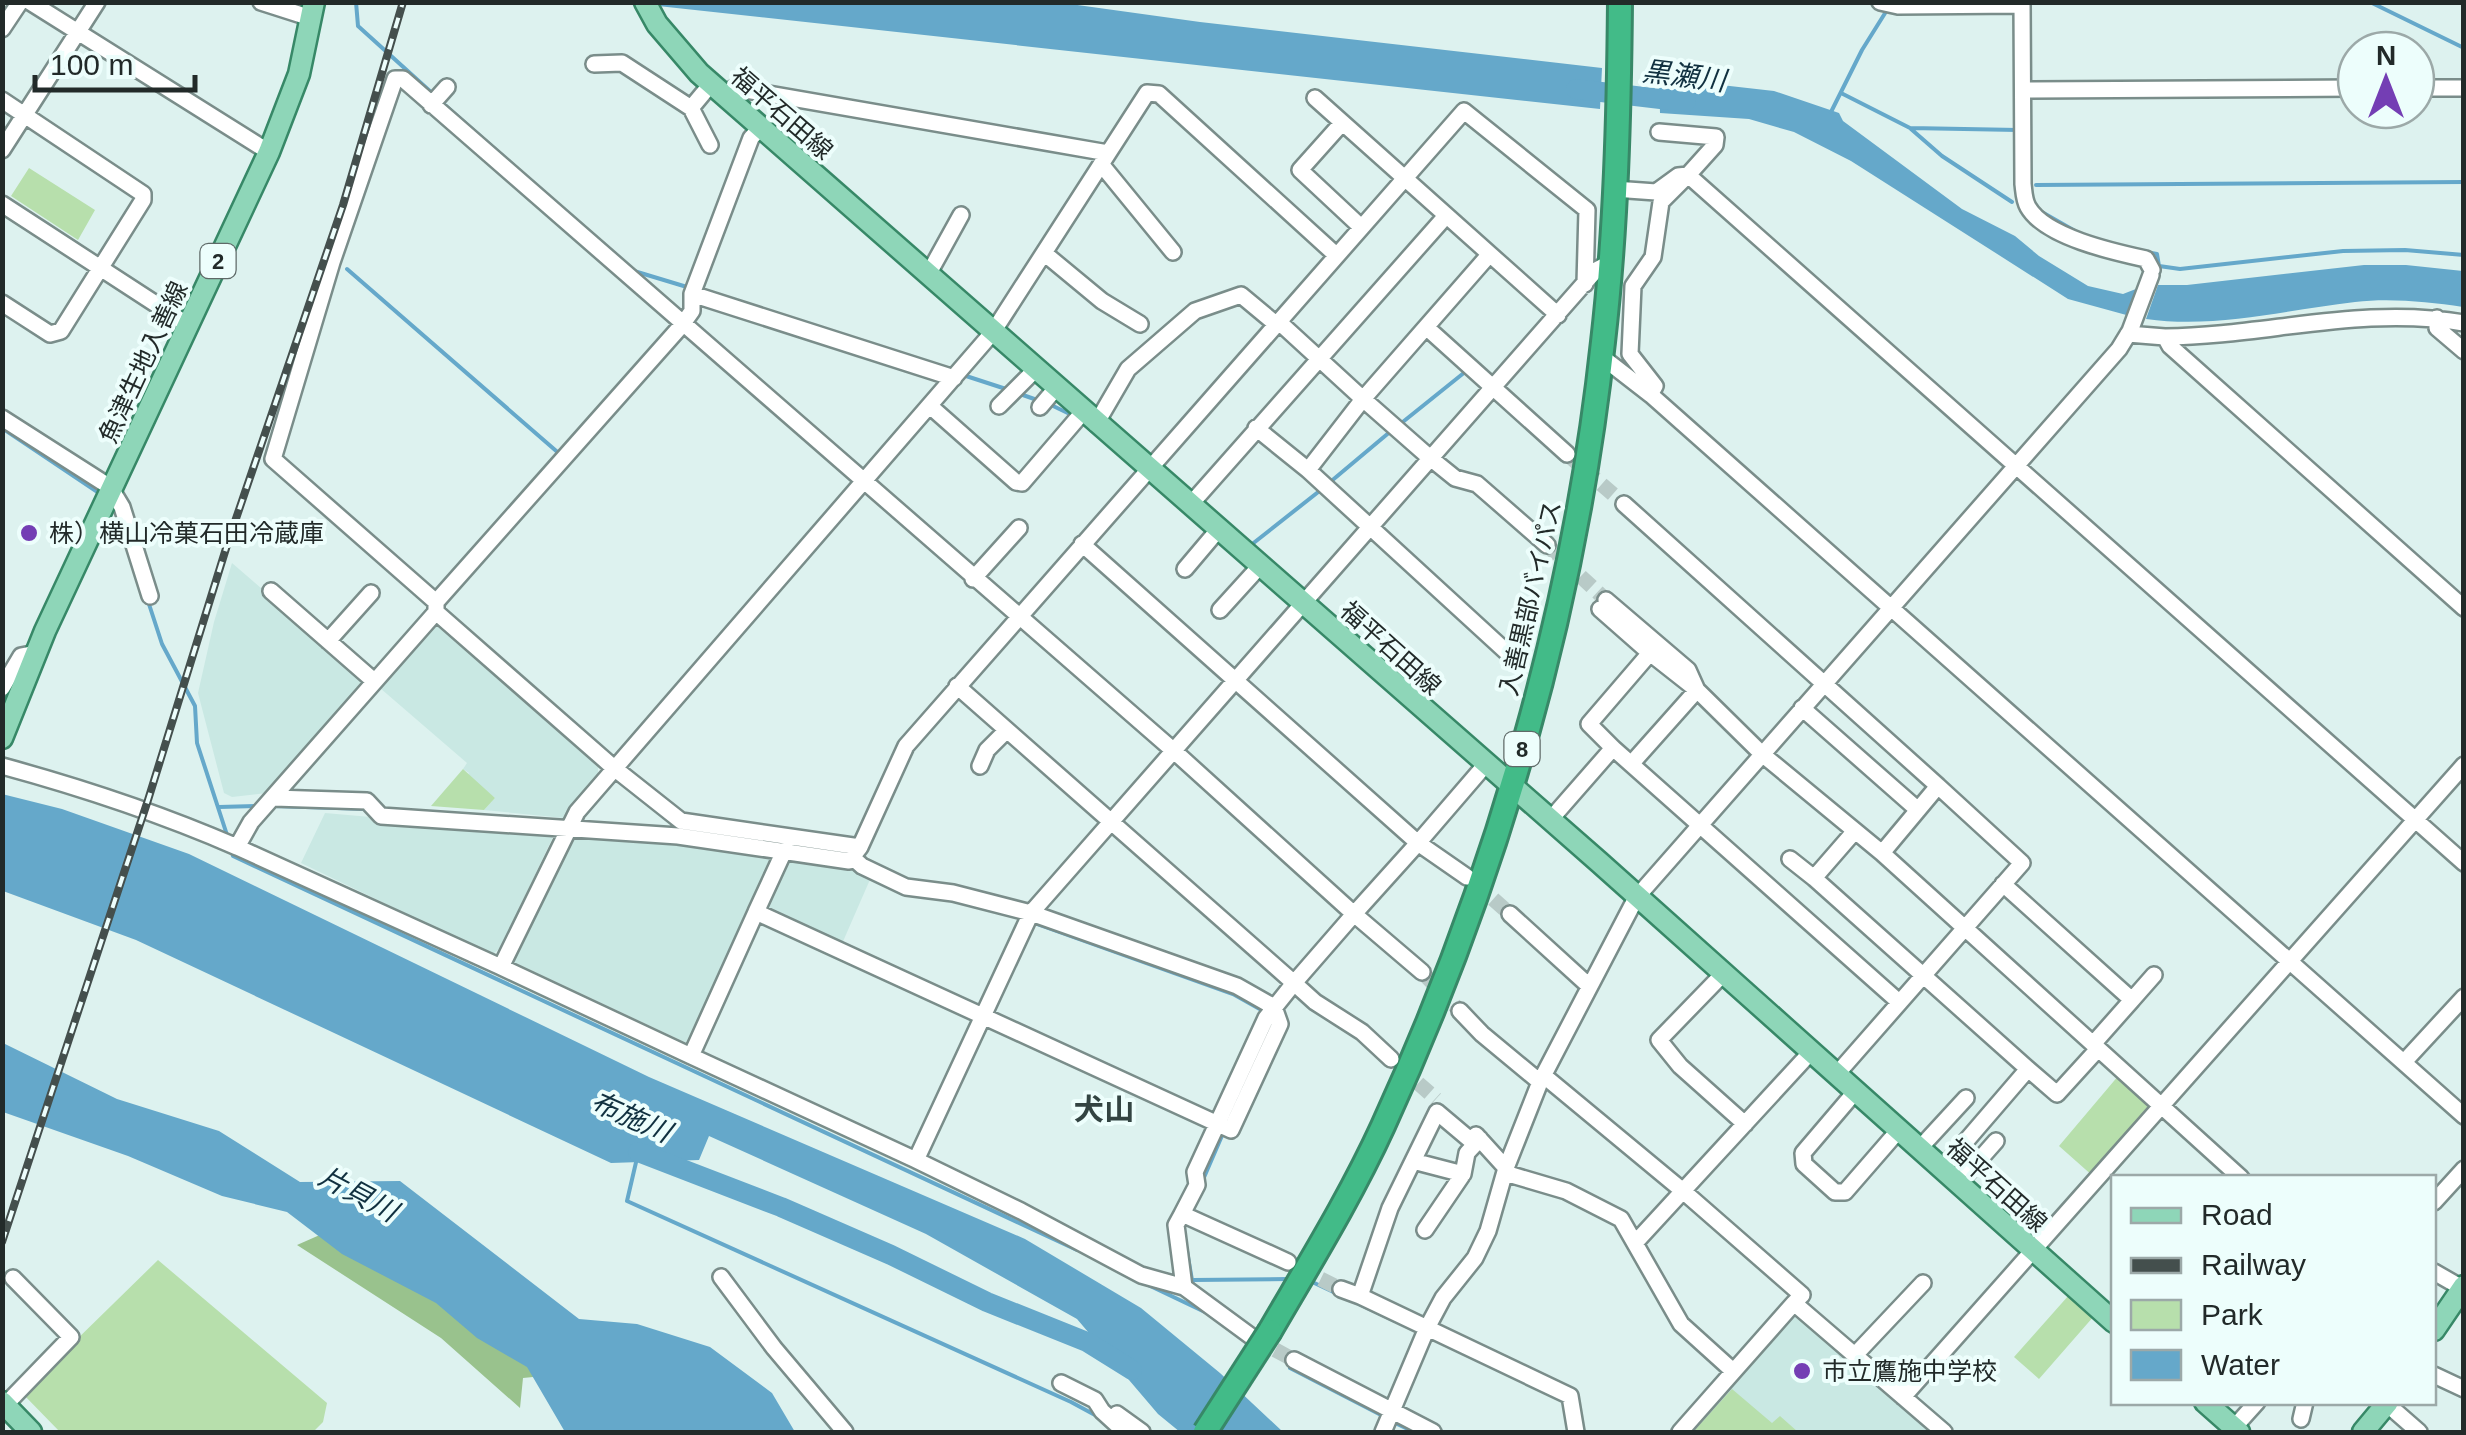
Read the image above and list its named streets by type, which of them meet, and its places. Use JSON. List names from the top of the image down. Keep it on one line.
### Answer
{"streets":{"highway":["入善黒部バイパス","8"],"main road":["福平石田線","2","魚津生地入善線"]},"crossings":[["福平石田線","入善黒部バイパス"]],"districts":["犬山"],"water":["黒瀬川","布施川","片貝川"],"places":["株）横山冷菓石田冷蔵庫","市立鷹施中学校"],"legend":["Road","Railway","Park","Water"],"scale_bar":"100 m","north":"top"}
